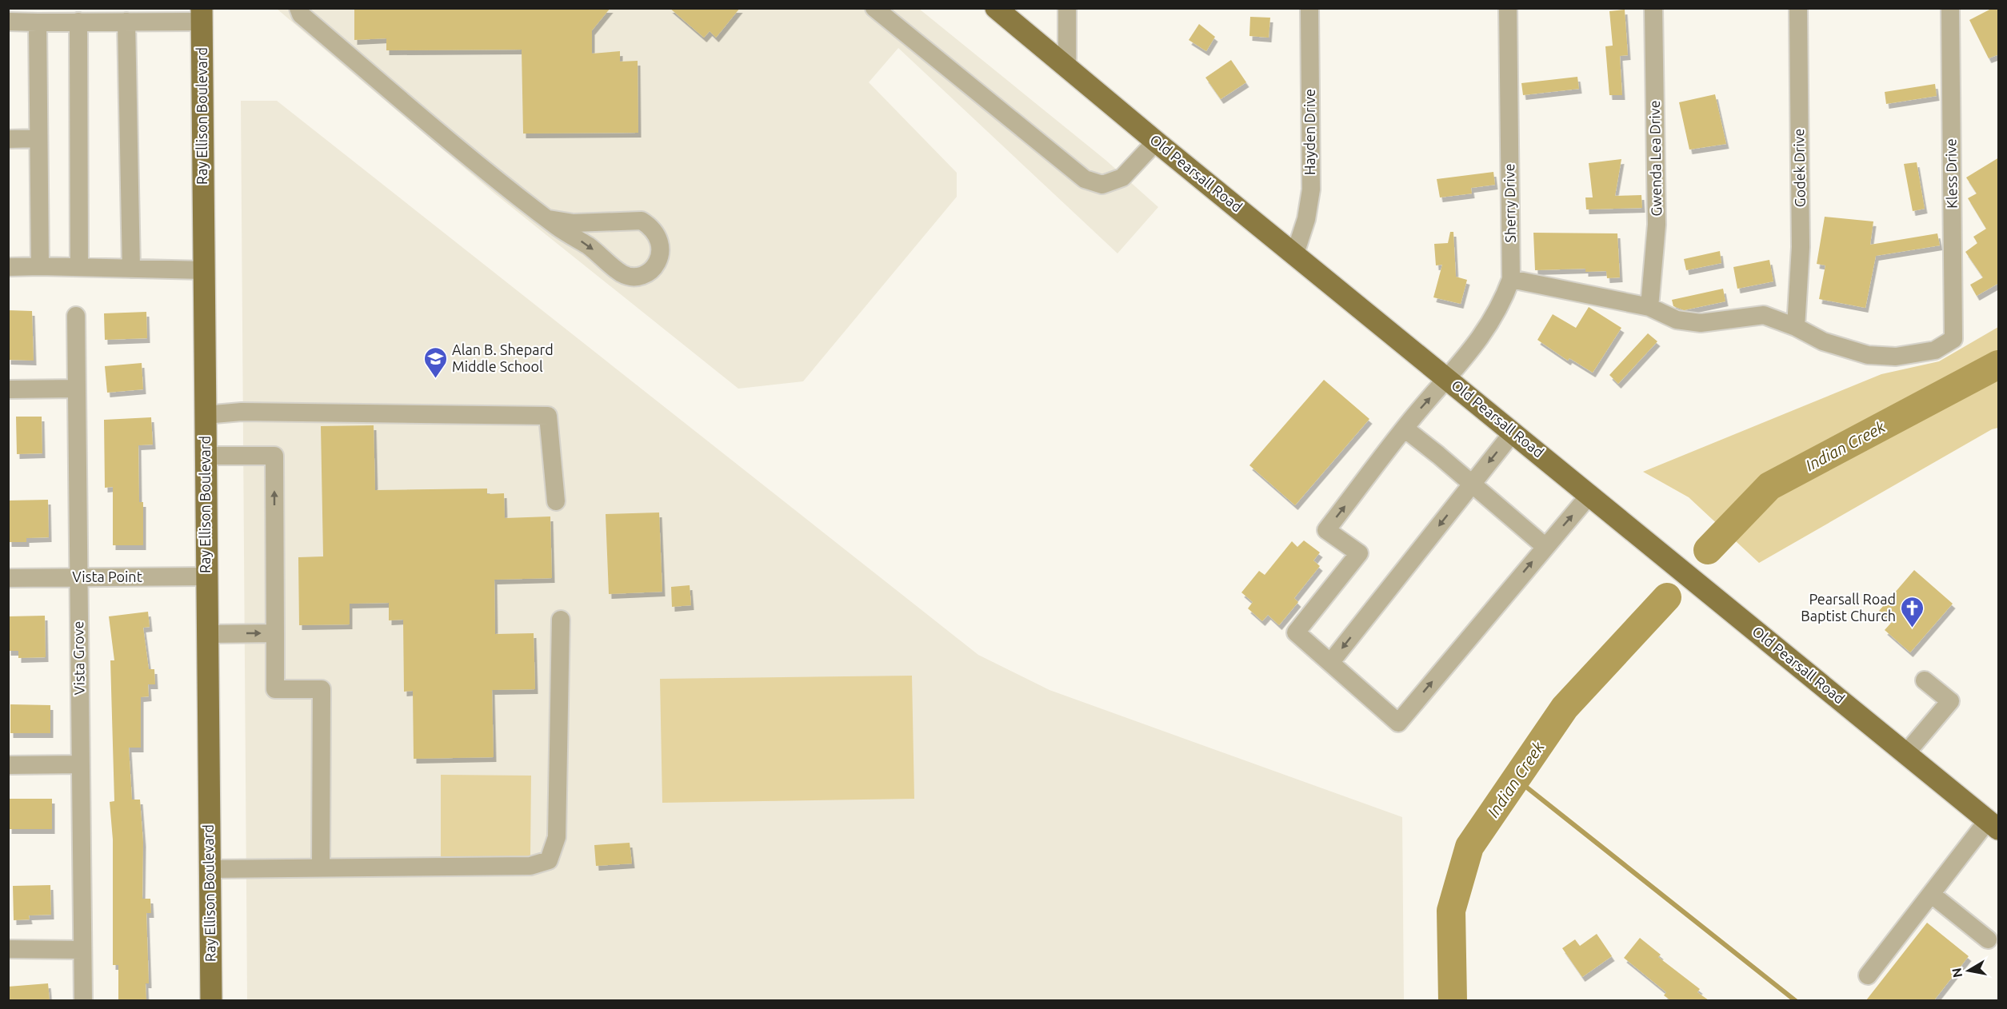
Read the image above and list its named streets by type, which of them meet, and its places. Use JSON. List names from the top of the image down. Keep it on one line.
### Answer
{"streets":{"main road":["Ray Ellison Boulevard","Old Pearsall Road"],"street":["Hayden Drive","Gwenda Lea Drive","Godek Drive","Kless Drive","Sherry Drive","Vista Point","Vista Grove"]},"crossings":[["Ray Ellison Boulevard","Vista Point"],["Hayden Drive","Old Pearsall Road"],["Godek Drive","Kless Drive"],["Old Pearsall Road","Sherry Drive"],["Vista Point","Vista Grove"]],"water":["Indian Creek"],"places":{"school or university":["Alan B. Shepard Middle School"],"church":["Pearsall Road Baptist Church"]},"north":"left"}
